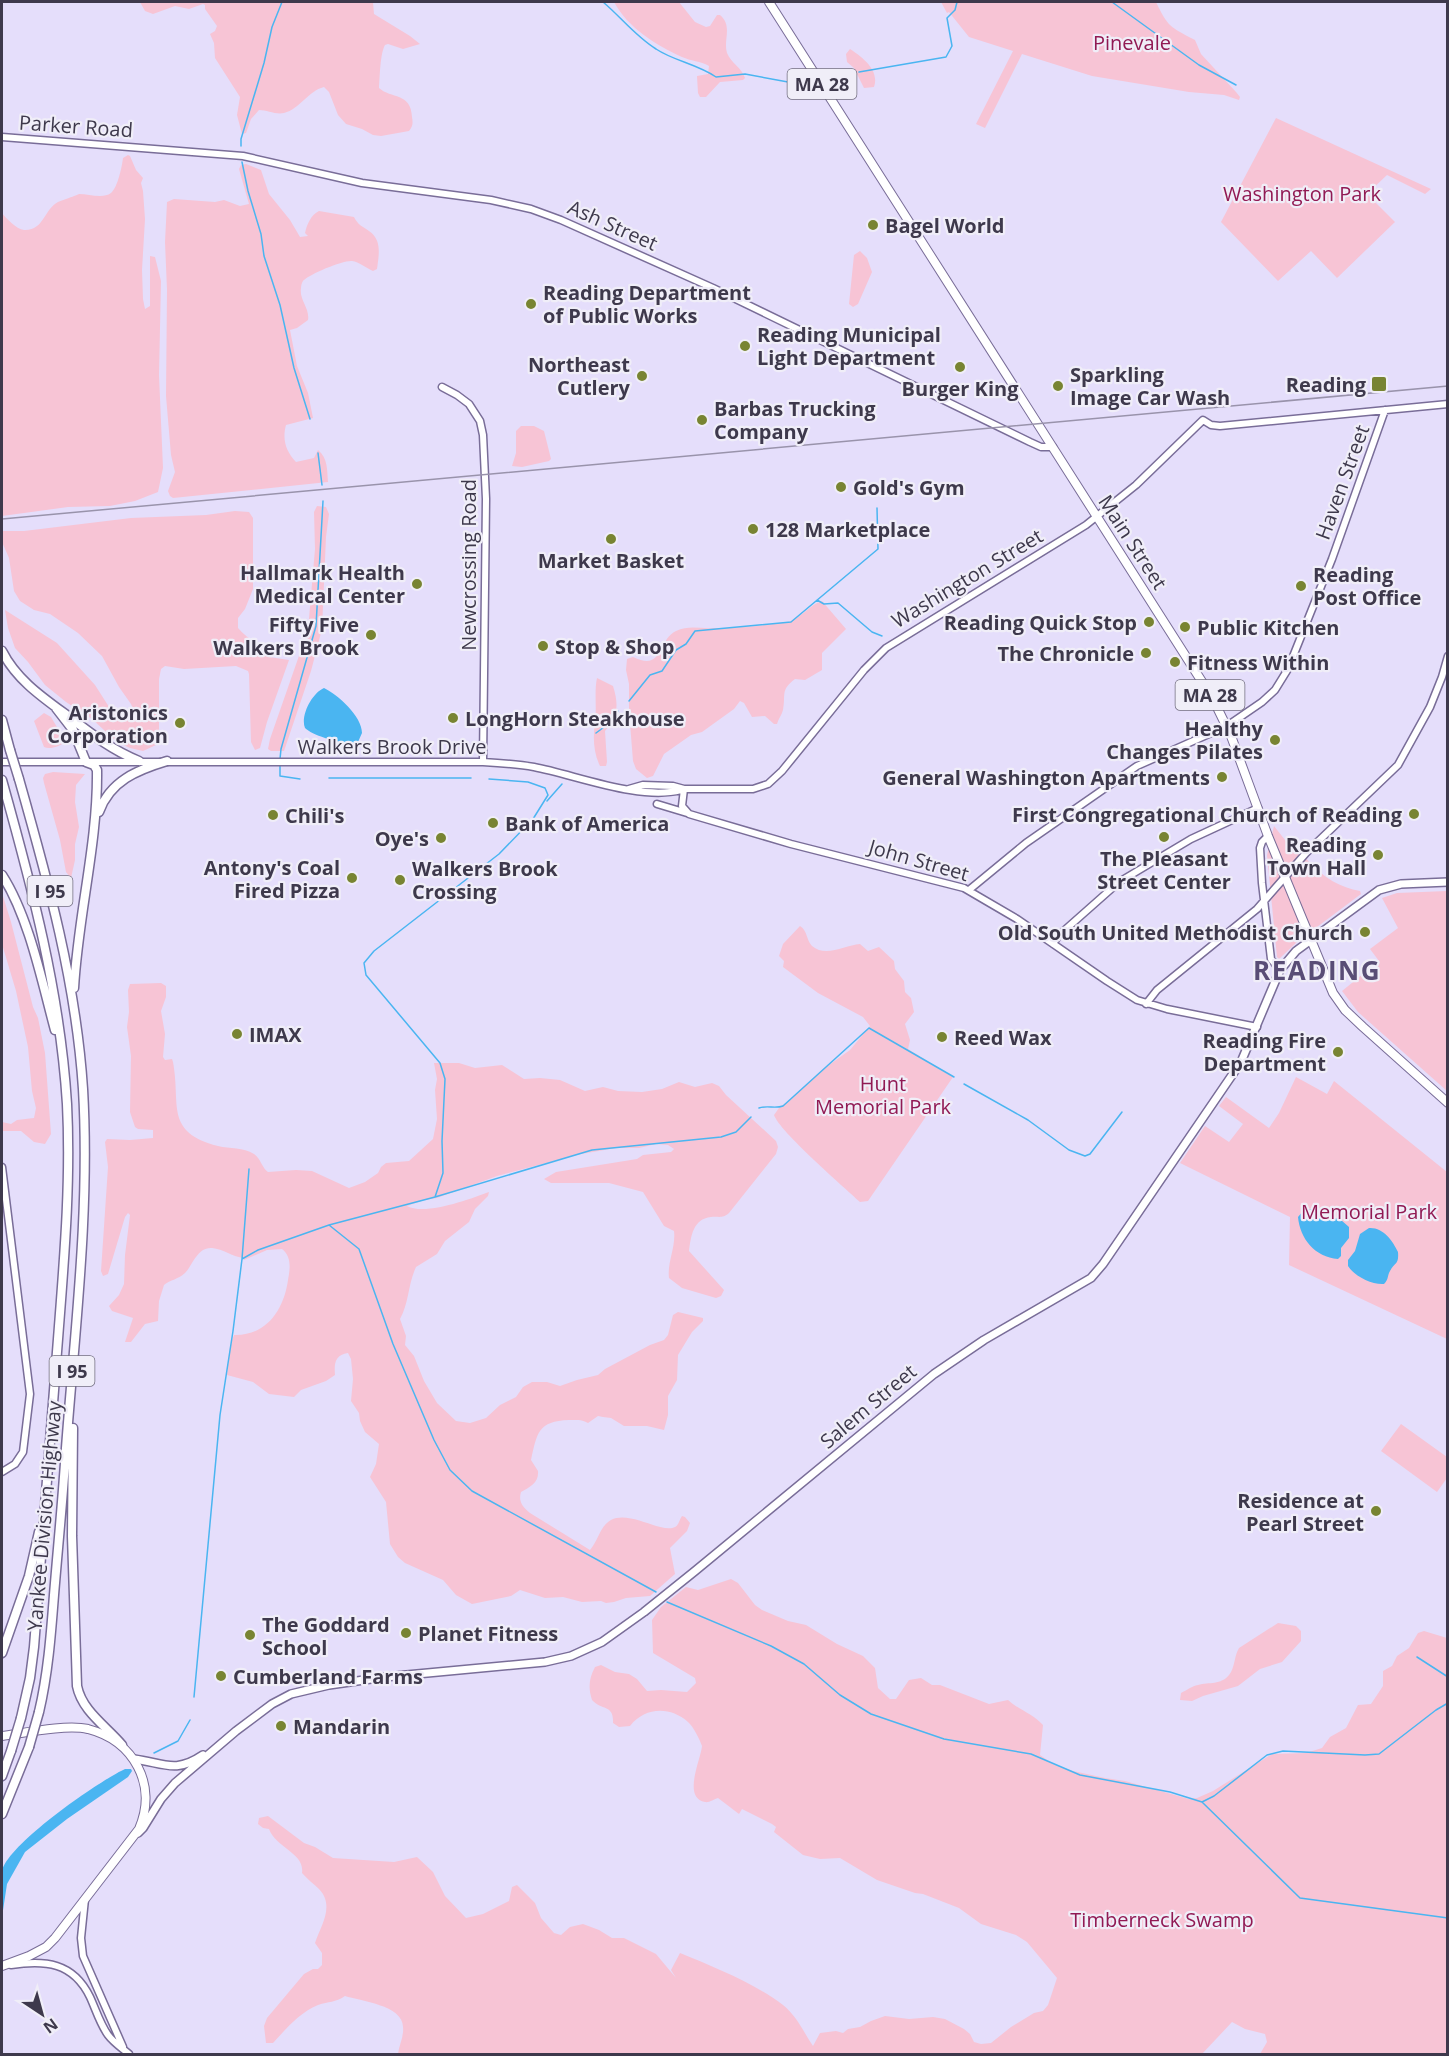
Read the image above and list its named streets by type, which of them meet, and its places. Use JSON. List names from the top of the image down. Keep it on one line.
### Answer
{"streets":{"highway":["I 95","Yankee Division Highway"],"main road":["MA 28","Main Street","Salem Street"],"street":["Parker Road","Ash Street","Haven Street","Newcrossing Road","Washington Street","Walkers Brook Drive","John Street"]},"crossings":[["Parker Road","Ash Street"],["Ash Street","Main Street"],["Haven Street","Main Street"],["Haven Street","Washington Street"],["Haven Street","John Street"],["Main Street","Washington Street"],["Main Street","Salem Street"],["Newcrossing Road","Walkers Brook Drive"],["Washington Street","Walkers Brook Drive"],["John Street","Salem Street"]],"districts":["READING"],"parks":["Pinevale","Washington Park","Hunt Memorial Park","Memorial Park","Timberneck Swamp"],"places":{"other":["Bagel World","Reading Department of Public Works","Reading Municipal Light Department","Burger King","Northeast Cutlery","Sparkling Image Car Wash","Barbas Trucking Company","Gold's Gym","128 Marketplace","Market Basket","Hallmark Health Medical Center","Reading Post Office","Reading Quick Stop","Public Kitchen","Fifty Five Walkers Brook","Stop & Shop","The Chronicle","Fitness Within","LongHorn Steakhouse","Aristonics Corporation","Healthy Changes Pilates","General Washington Apartments","First Congregational Church of Reading","Chili's","Bank of America","The Pleasant Street Center","Oye's","Reading Town Hall","Antony's Coal Fired Pizza","Walkers Brook Crossing","Old South United Methodist Church","IMAX","Reed Wax","Reading Fire Department","Residence at Pearl Street","Planet Fitness","The Goddard School","Cumberland Farms","Mandarin"],"transit":["Reading"]},"north":"bottom right"}
